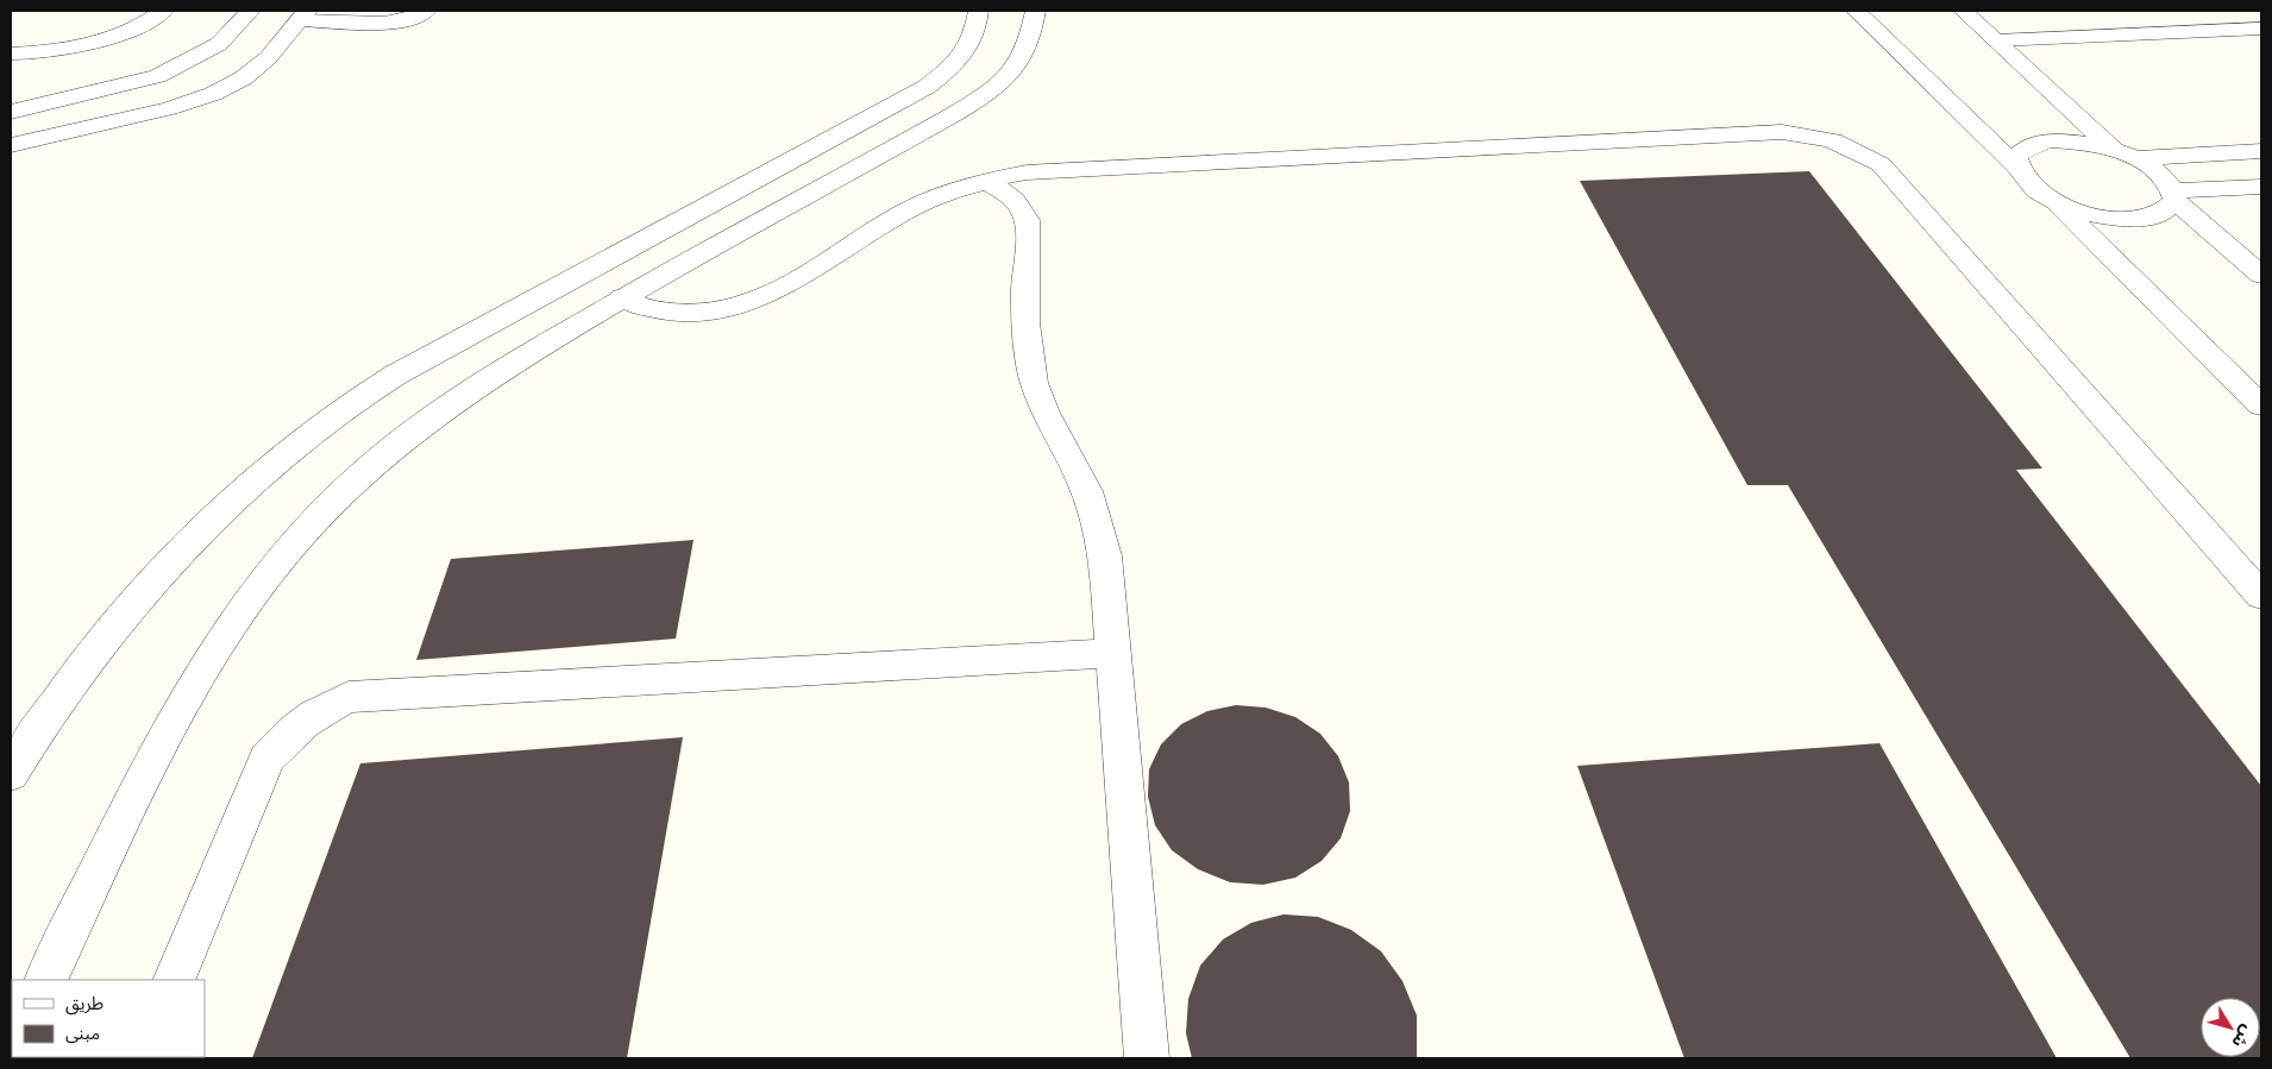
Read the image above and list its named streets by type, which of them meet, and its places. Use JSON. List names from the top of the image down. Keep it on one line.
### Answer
{"legend":["طريق","مبنى"],"north":"bottom right"}
